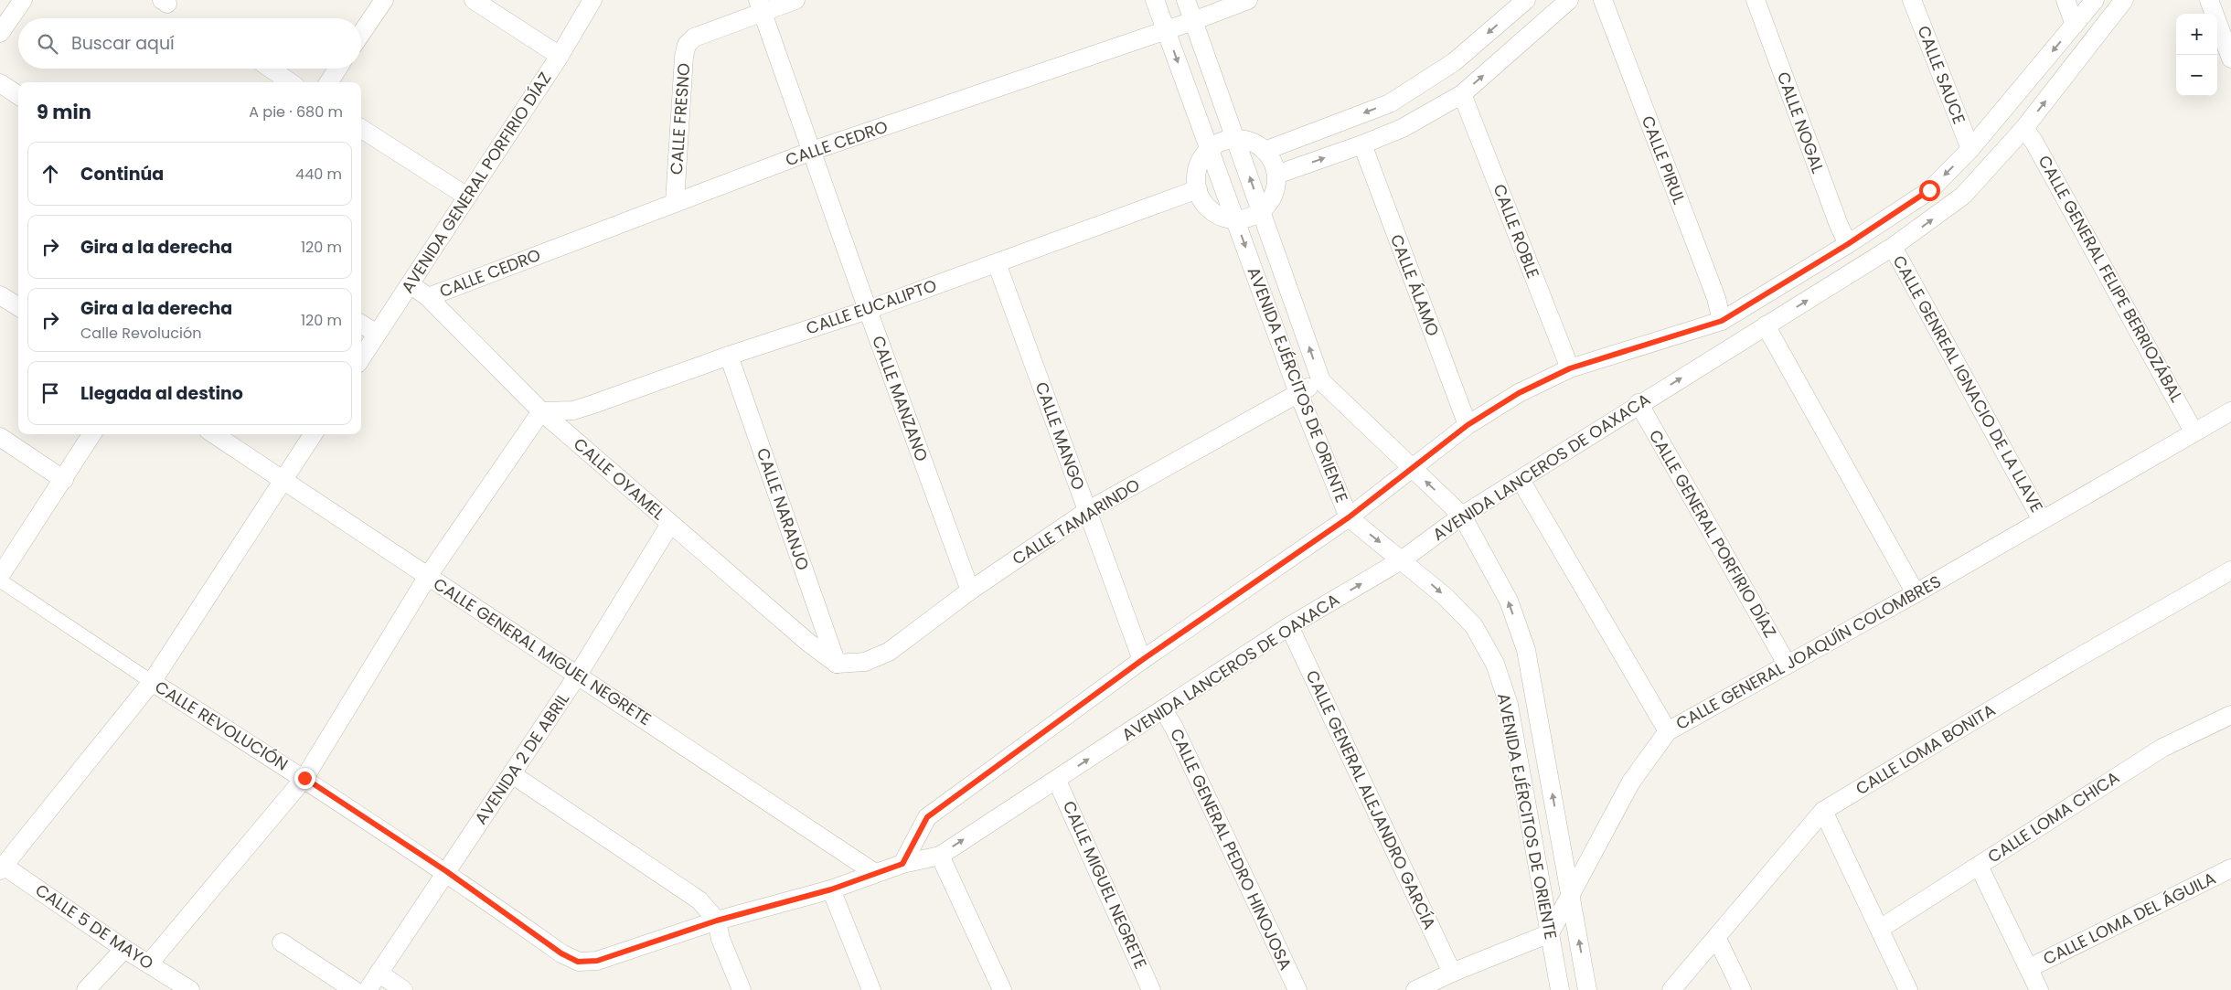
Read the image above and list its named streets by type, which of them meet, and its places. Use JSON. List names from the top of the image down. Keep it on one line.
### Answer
{"streets":{"street":["CALLE SAUCE","CALLE FRESNO","CALLE NOGAL","CALLE CEDRO","CALLE PIRUL","AVENIDA GENERAL PORFIRIO DÍAZ","CALLE ROBLE","CALLE GENERAL FELIPE BERRIOZÁBAL","CALLE ÁLAMO","CALLE EUCALIPTO","CALLE GENREAL IGNACIO DE LA LLAVE","AVENIDA EJÉRCITOS DE ORIENTE","CALLE MANZANO","CALLE MANGO","AVENIDA LANCEROS DE OAXACA","CALLE OYAMEL","CALLE NARANJO","CALLE TAMARINDO","CALLE GENERAL PORFIRIO DÍAZ","CALLE GENERAL MIGUEL NEGRETE","CALLE GENERAL JOAQUÍN COLOMBRES","CALLE REVOLUCIÓN","CALLE LOMA BONITA","AVENIDA 2 DE ABRIL","CALLE GENERAL ALEJANDRO GARCÍA","CALLE LOMA CHICA","CALLE GENERAL PEDRO HINOJOSA","CALLE MIGUEL NEGRETE","CALLE LOMA DEL ÁGUILA","CALLE 5 DE MAYO"]},"crossings":[["CALLE FRESNO","CALLE CEDRO"],["CALLE FRESNO","CALLE MANZANO"],["CALLE CEDRO","AVENIDA EJÉRCITOS DE ORIENTE"],["CALLE CEDRO","CALLE MANZANO"],["CALLE CEDRO","CALLE OYAMEL"],["AVENIDA GENERAL PORFIRIO DÍAZ","CALLE OYAMEL"],["CALLE GENERAL FELIPE BERRIOZÁBAL","AVENIDA LANCEROS DE OAXACA"],["CALLE GENERAL FELIPE BERRIOZÁBAL","CALLE GENERAL JOAQUÍN COLOMBRES"],["CALLE EUCALIPTO","CALLE MANZANO"],["CALLE EUCALIPTO","CALLE MANGO"],["CALLE EUCALIPTO","CALLE OYAMEL"],["CALLE EUCALIPTO","CALLE NARANJO"],["CALLE GENREAL IGNACIO DE LA LLAVE","AVENIDA LANCEROS DE OAXACA"],["CALLE GENREAL IGNACIO DE LA LLAVE","CALLE GENERAL JOAQUÍN COLOMBRES"],["AVENIDA EJÉRCITOS DE ORIENTE","AVENIDA LANCEROS DE OAXACA"],["AVENIDA EJÉRCITOS DE ORIENTE","CALLE TAMARINDO"],["AVENIDA EJÉRCITOS DE ORIENTE","CALLE GENERAL JOAQUÍN COLOMBRES"],["CALLE MANZANO","CALLE TAMARINDO"],["CALLE MANGO","CALLE TAMARINDO"],["AVENIDA LANCEROS DE OAXACA","CALLE GENERAL PORFIRIO DÍAZ"],["AVENIDA LANCEROS DE OAXACA","CALLE GENERAL MIGUEL NEGRETE"],["AVENIDA LANCEROS DE OAXACA","CALLE REVOLUCIÓN"],["AVENIDA LANCEROS DE OAXACA","CALLE GENERAL ALEJANDRO GARCÍA"],["AVENIDA LANCEROS DE OAXACA","CALLE GENERAL PEDRO HINOJOSA"],["AVENIDA LANCEROS DE OAXACA","CALLE MIGUEL NEGRETE"],["CALLE OYAMEL","CALLE NARANJO"],["CALLE OYAMEL","CALLE TAMARINDO"],["CALLE OYAMEL","AVENIDA 2 DE ABRIL"],["CALLE NARANJO","CALLE TAMARINDO"],["CALLE GENERAL PORFIRIO DÍAZ","CALLE GENERAL JOAQUÍN COLOMBRES"],["CALLE GENERAL MIGUEL NEGRETE","AVENIDA 2 DE ABRIL"],["CALLE REVOLUCIÓN","AVENIDA 2 DE ABRIL"]],"page":{"map_buttons":["+","−"],"search":"Buscar aquí","heading":["9 min","A pie · 680 m"],"list":[["Continúa","440 m"],["Gira a la derecha","120 m"],["Gira a la derecha","Calle Revolución","120 m"],"Llegada al destino"]}}
